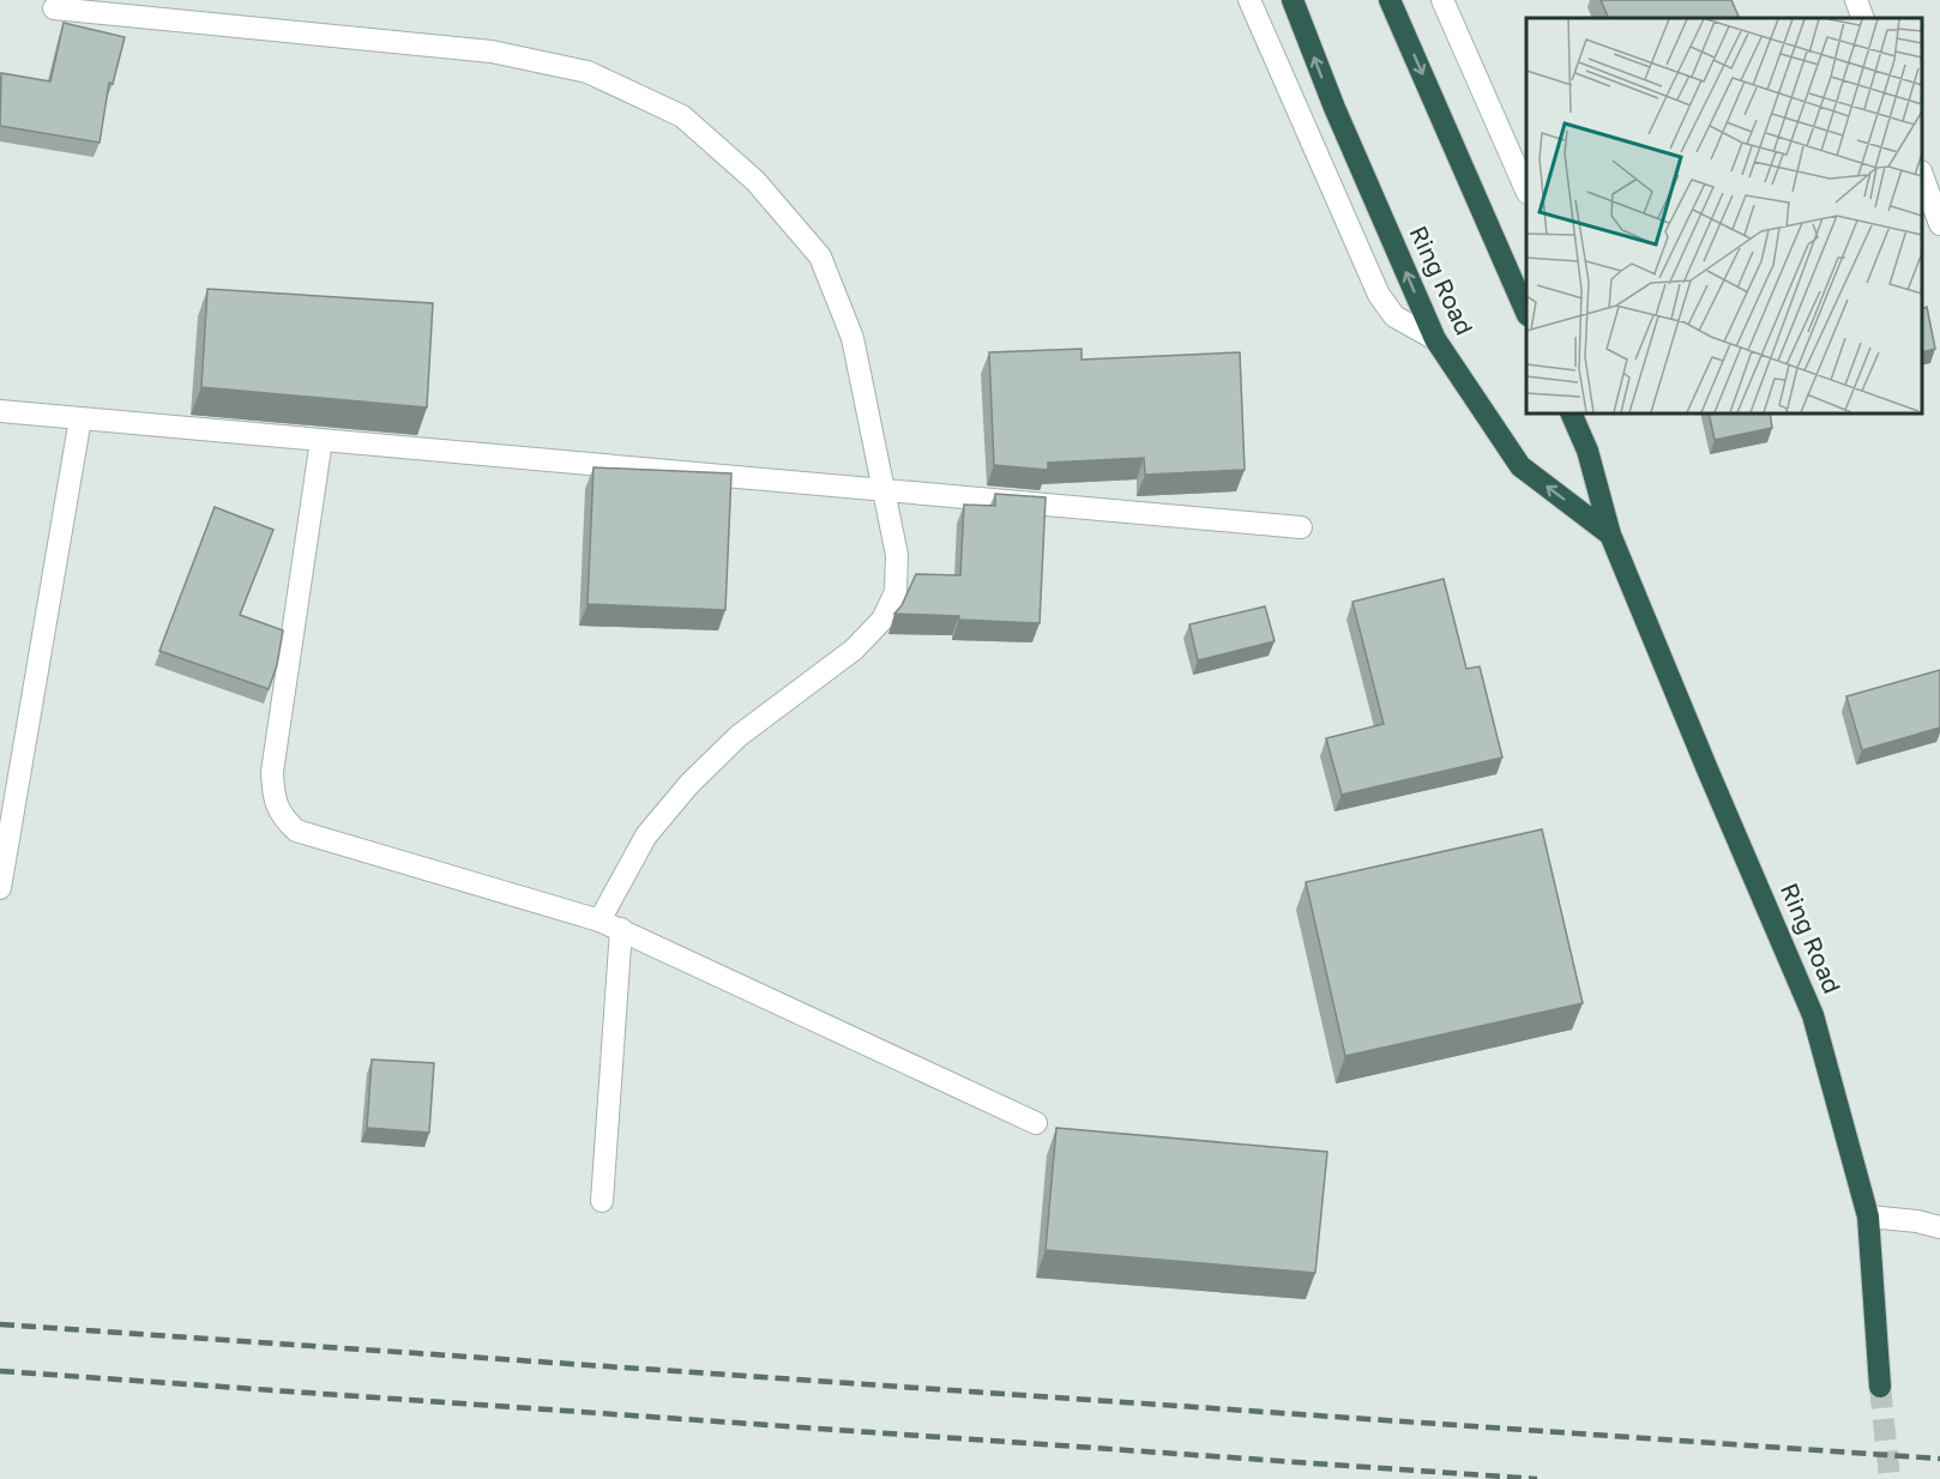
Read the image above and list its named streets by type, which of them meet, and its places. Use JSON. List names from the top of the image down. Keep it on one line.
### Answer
{"streets":{"highway":["Ring Road"]}}
